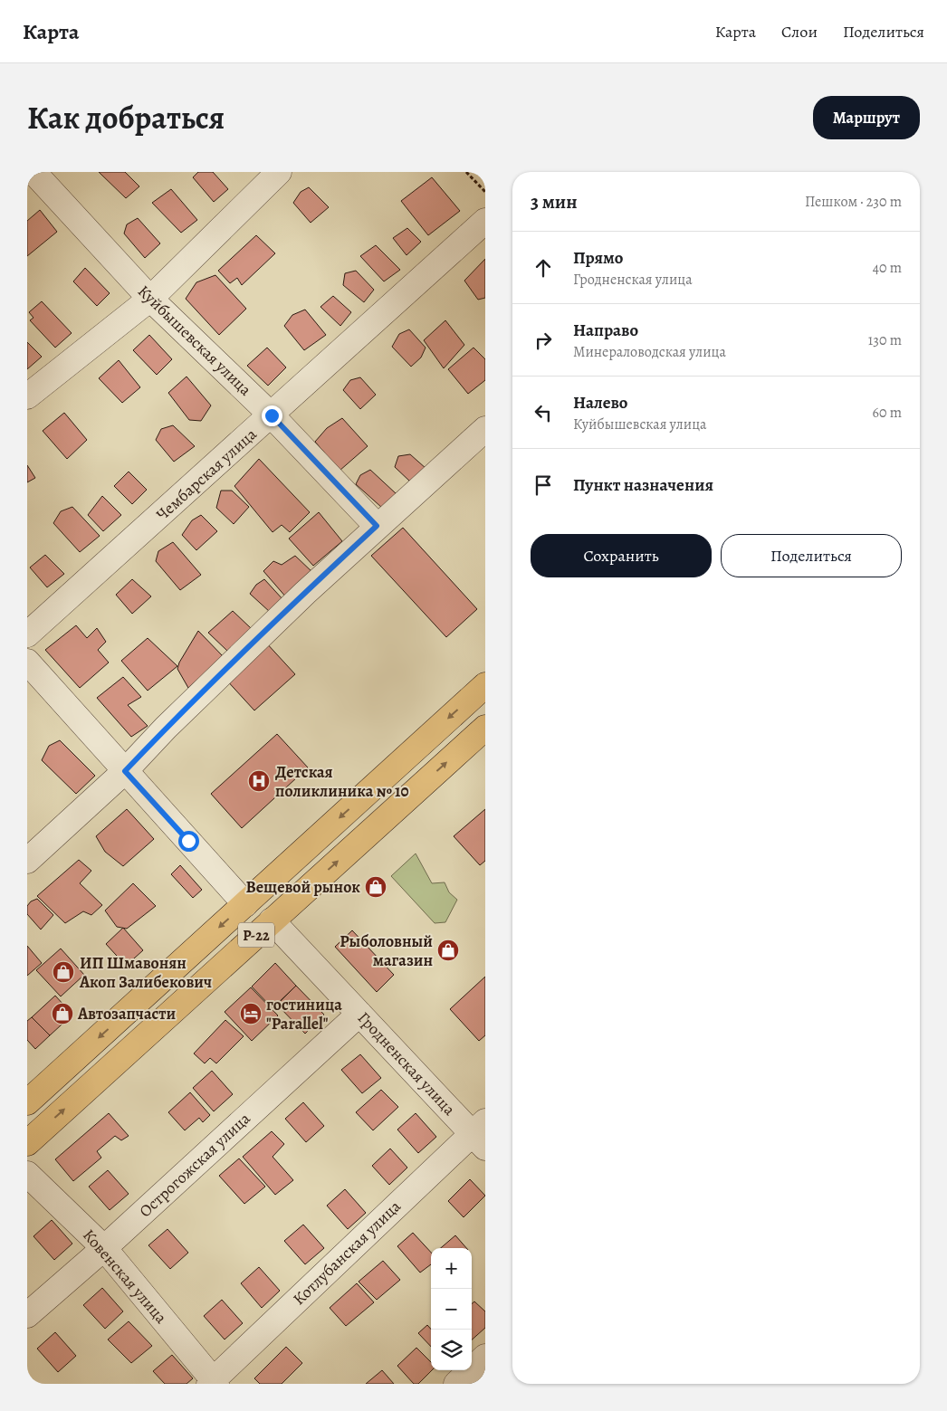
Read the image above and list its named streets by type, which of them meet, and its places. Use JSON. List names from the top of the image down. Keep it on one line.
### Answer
{"streets":{"highway":["Р-22"],"street":["Куйбышевская улица","Чембарская улица","Гродненская улица","Острогожская улица","Котлубанская улица","Ковенская улица"]},"crossings":[["Куйбышевская улица","Чембарская улица"],["Р-22","Гродненская улица"],["Гродненская улица","Острогожская улица"],["Гродненская улица","Котлубанская улица"],["Острогожская улица","Ковенская улица"],["Котлубанская улица","Ковенская улица"]],"places":{"hospital":["Детская поликлиника № 10"],"shop":["Вещевой рынок","Рыболовный магазин","ИП Шмавонян Акоп Залибекович","Автозапчасти"],"hotel":["гостиница \"Parallel\""]},"page":{"header":"Карта","nav":["Карта","Слои","Поделиться"],"title":"Как добраться","buttons":["Маршрут",["Сохранить","Поделиться"]],"heading":["3 мин","Пешком · 230 m"],"list":[["Прямо","Гродненская улица","40 m"],["Направо","Минераловодская улица","130 m"],["Налево","Куйбышевская улица","60 m"],"Пункт назначения"],"map_buttons":["+","−"]}}
